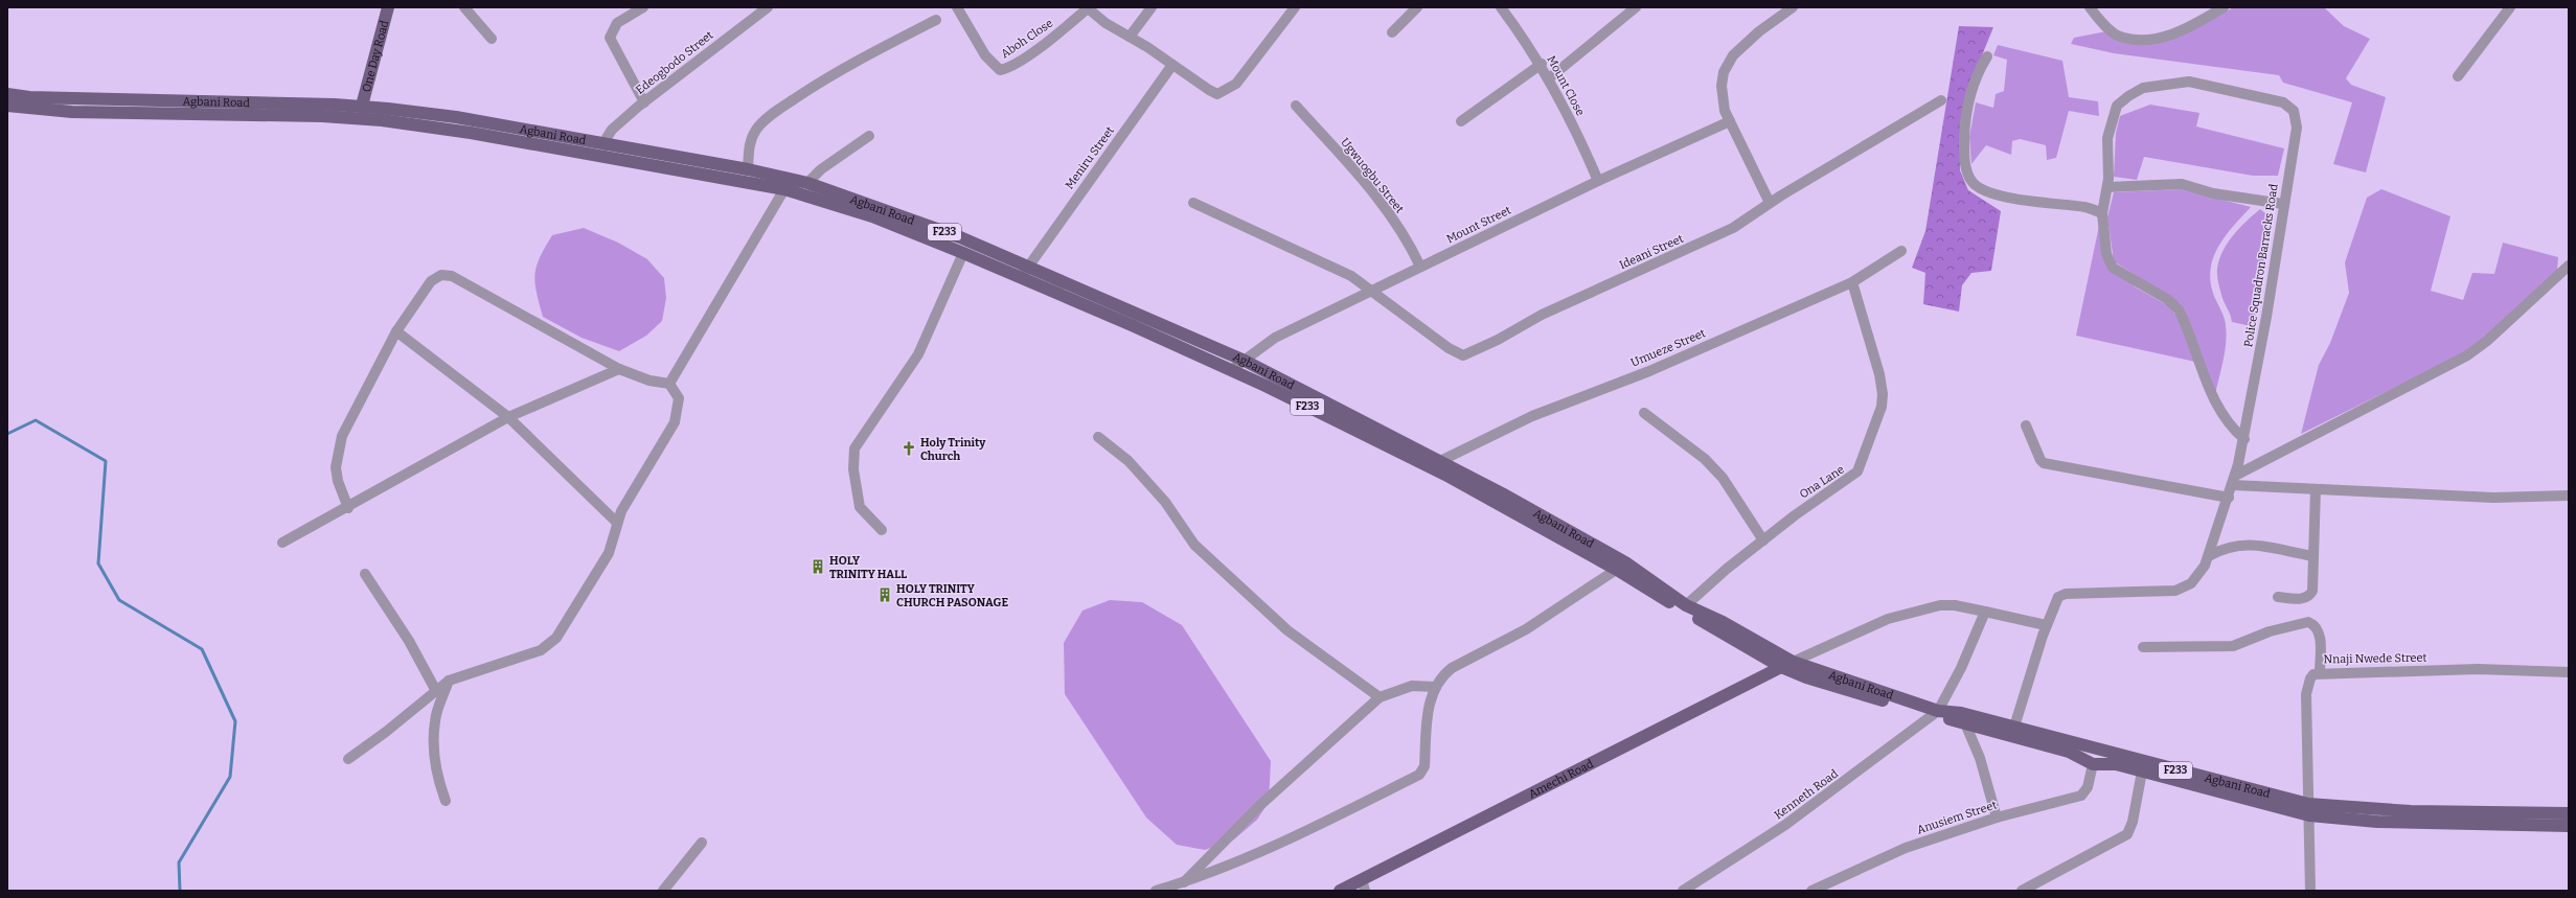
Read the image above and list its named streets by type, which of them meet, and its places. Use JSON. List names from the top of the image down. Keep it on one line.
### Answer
{"streets":{"main road":["One Day Road","Agbani Road","F233","Amechi Road"],"street":["Aboh Close","Edeogbodo Street","Mount Close","Meniru Street","Ugwuogbu Street","Mount Street","Ideani Street","Police Squadron Barracks Road","Umueze Street","Ona Lane","Nnaji Nwede Street","Kenneth Road","Anusiem Street"]},"crossings":[["One Day Road","Agbani Road"],["Edeogbodo Street","Agbani Road"],["Mount Close","Mount Street"],["Agbani Road","Meniru Street"],["Agbani Road","Mount Street"],["Agbani Road","Umueze Street"],["Agbani Road","Ona Lane"],["Agbani Road","Nnaji Nwede Street"],["Agbani Road","Amechi Road"],["Agbani Road","Kenneth Road"],["Agbani Road","Anusiem Street"],["Ugwuogbu Street","Mount Street"],["Mount Street","Ideani Street"],["Umueze Street","Ona Lane"]],"places":{"church":["Holy Trinity Church"],"building":["HOLY TRINITY HALL","HOLY TRINITY CHURCH PASONAGE"]}}
